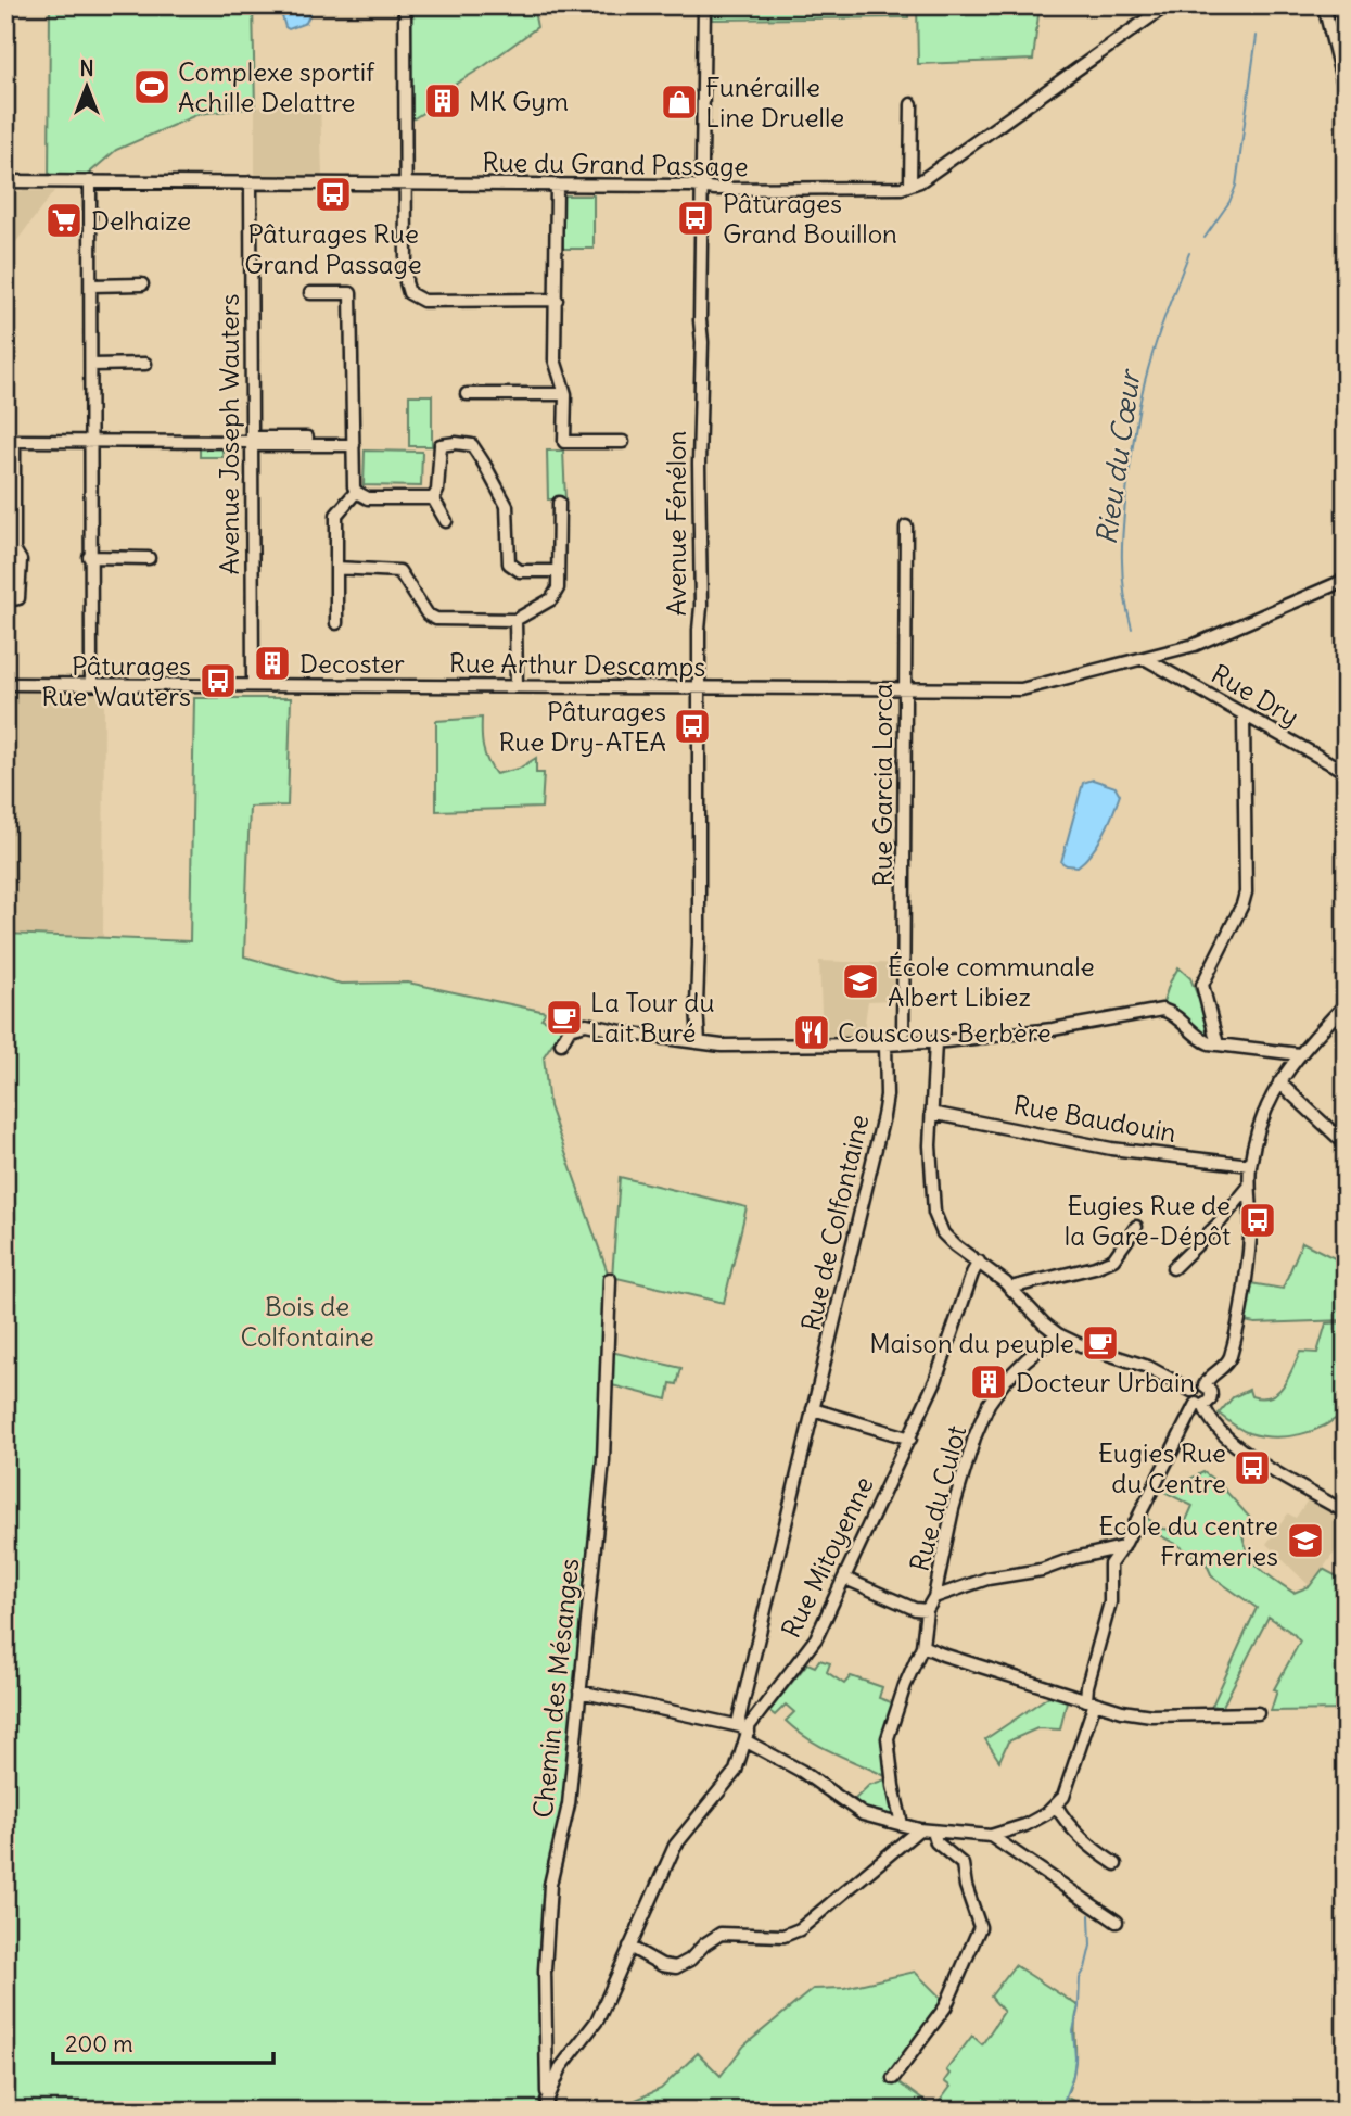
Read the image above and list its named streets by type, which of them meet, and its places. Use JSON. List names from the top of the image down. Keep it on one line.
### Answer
{"streets":{"street":["Rue du Grand Passage","Avenue Joseph Wauters","Avenue Fénélon","Rue Arthur Descamps","Rue Dry","Rue Garcia Lorca","Rue Baudouin","Rue de Colfontaine","Rue du Culot","Rue Mitoyenne","Chemin des Mésanges"]},"crossings":[["Rue du Grand Passage","Avenue Joseph Wauters"],["Rue du Grand Passage","Avenue Fénélon"],["Avenue Joseph Wauters","Rue Arthur Descamps"],["Avenue Fénélon","Rue Arthur Descamps"],["Rue Arthur Descamps","Rue Dry"],["Rue Arthur Descamps","Rue Garcia Lorca"],["Rue de Colfontaine","Rue Mitoyenne"],["Rue Mitoyenne","Chemin des Mésanges"]],"water":["Rieu du Cœur"],"parks":["Bois de Colfontaine"],"places":{"sports":["Complexe sportif Achille Delattre"],"building":["MK Gym","Decoster","Docteur Urbain"],"shop":["Funéraille Line Druelle"],"bus stop":["Pâturages Rue Grand Passage","Pâturages Grand Bouillon","Pâturages Rue Wauters","Pâturages Rue Dry-ATEA","Eugies Rue de la Gare-Dépôt","Eugies Rue du Centre"],"supermarket":["Delhaize"],"school or university":["École communale Albert Libiez","Ecole du centre Frameries"],"cafe":["La Tour du Lait Buré","Maison du peuple"],"restaurant":["Couscous Berbère"]},"scale_bar":"200 m","north":"top"}
